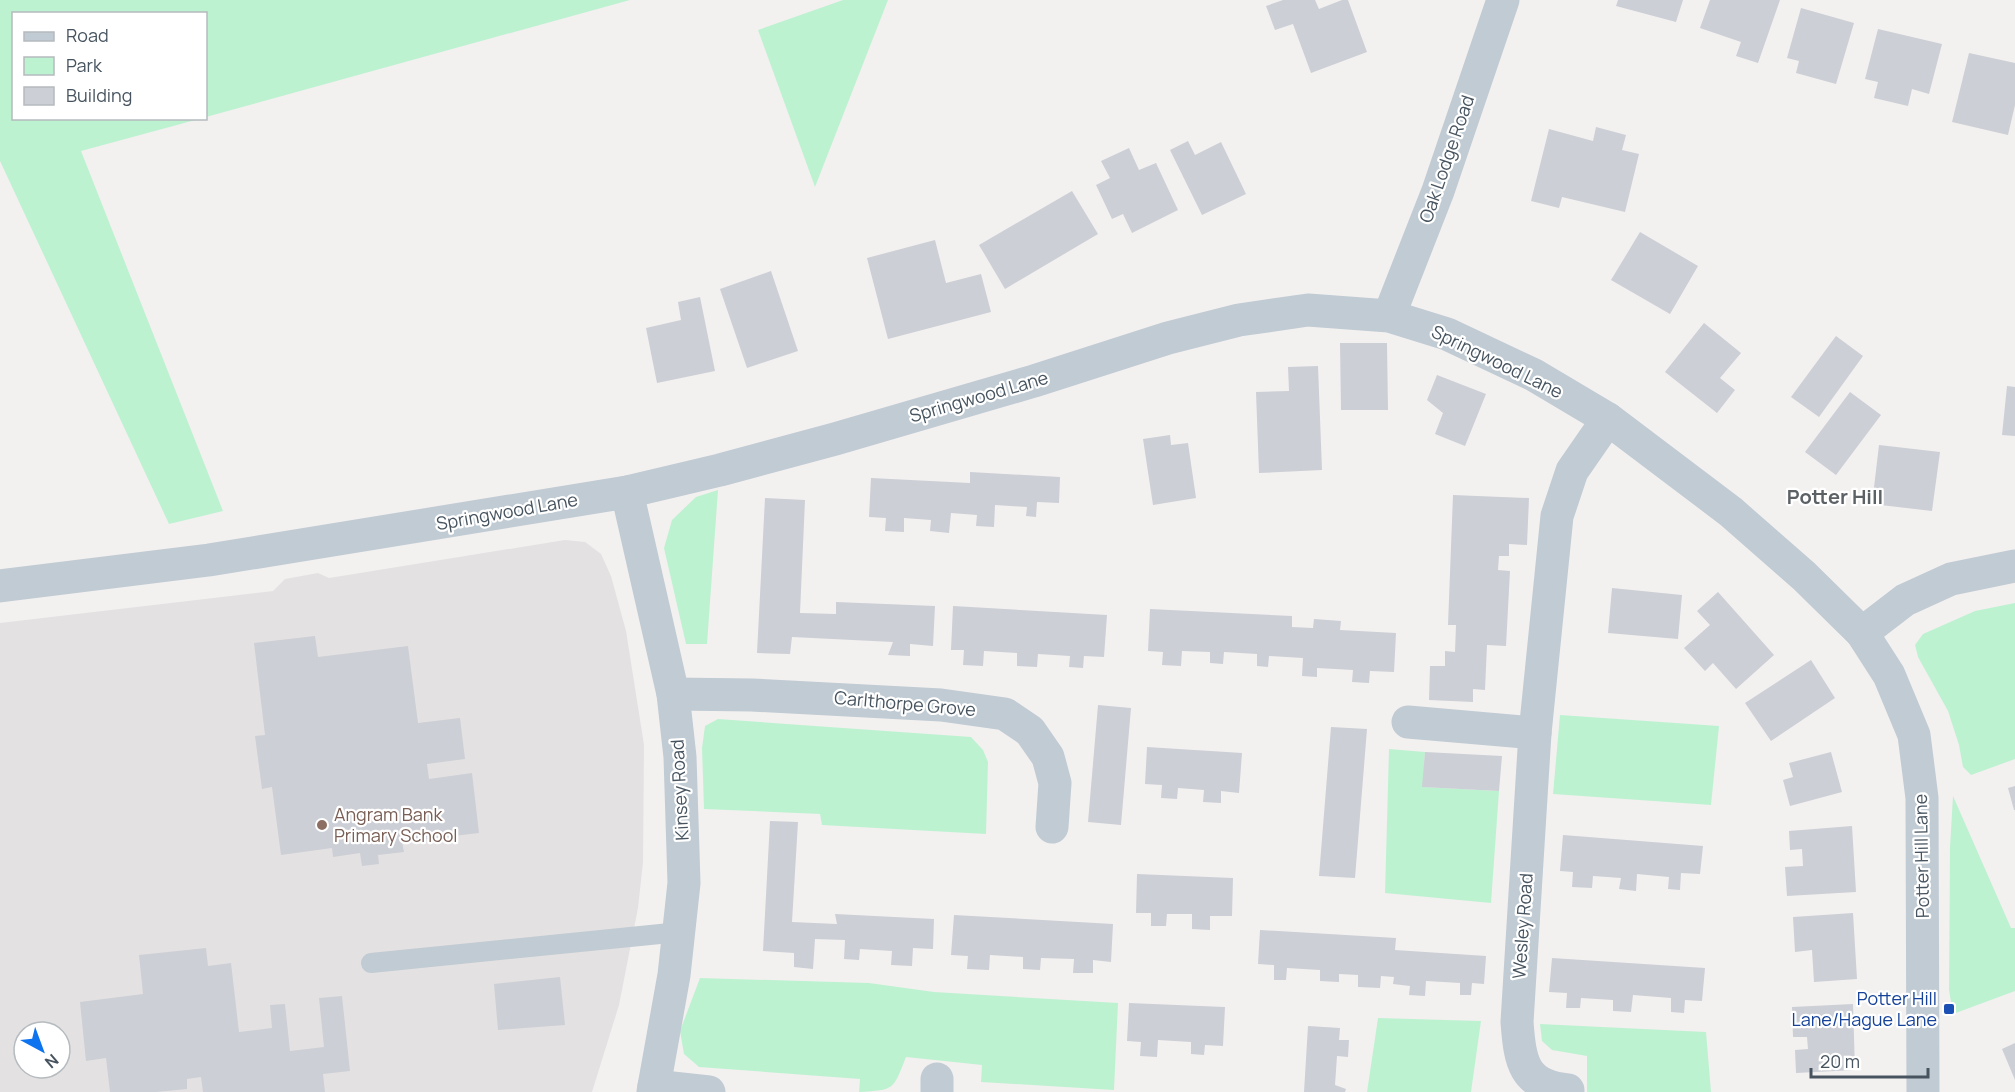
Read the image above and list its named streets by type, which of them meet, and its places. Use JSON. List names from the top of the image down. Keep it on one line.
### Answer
{"streets":{"street":["Oak Lodge Road","Springwood Lane","Carlthorpe Grove","Kinsey Road","Potter Hill Lane","Wesley Road"]},"crossings":[["Oak Lodge Road","Springwood Lane"],["Springwood Lane","Kinsey Road"],["Springwood Lane","Potter Hill Lane"],["Springwood Lane","Wesley Road"],["Carlthorpe Grove","Kinsey Road"]],"districts":["Potter Hill"],"places":{"other":["Angram Bank Primary School"],"transit":["Potter Hill Lane/Hague Lane"]},"legend":["Road","Park","Building"],"scale_bar":"20 m","north":"bottom right"}
